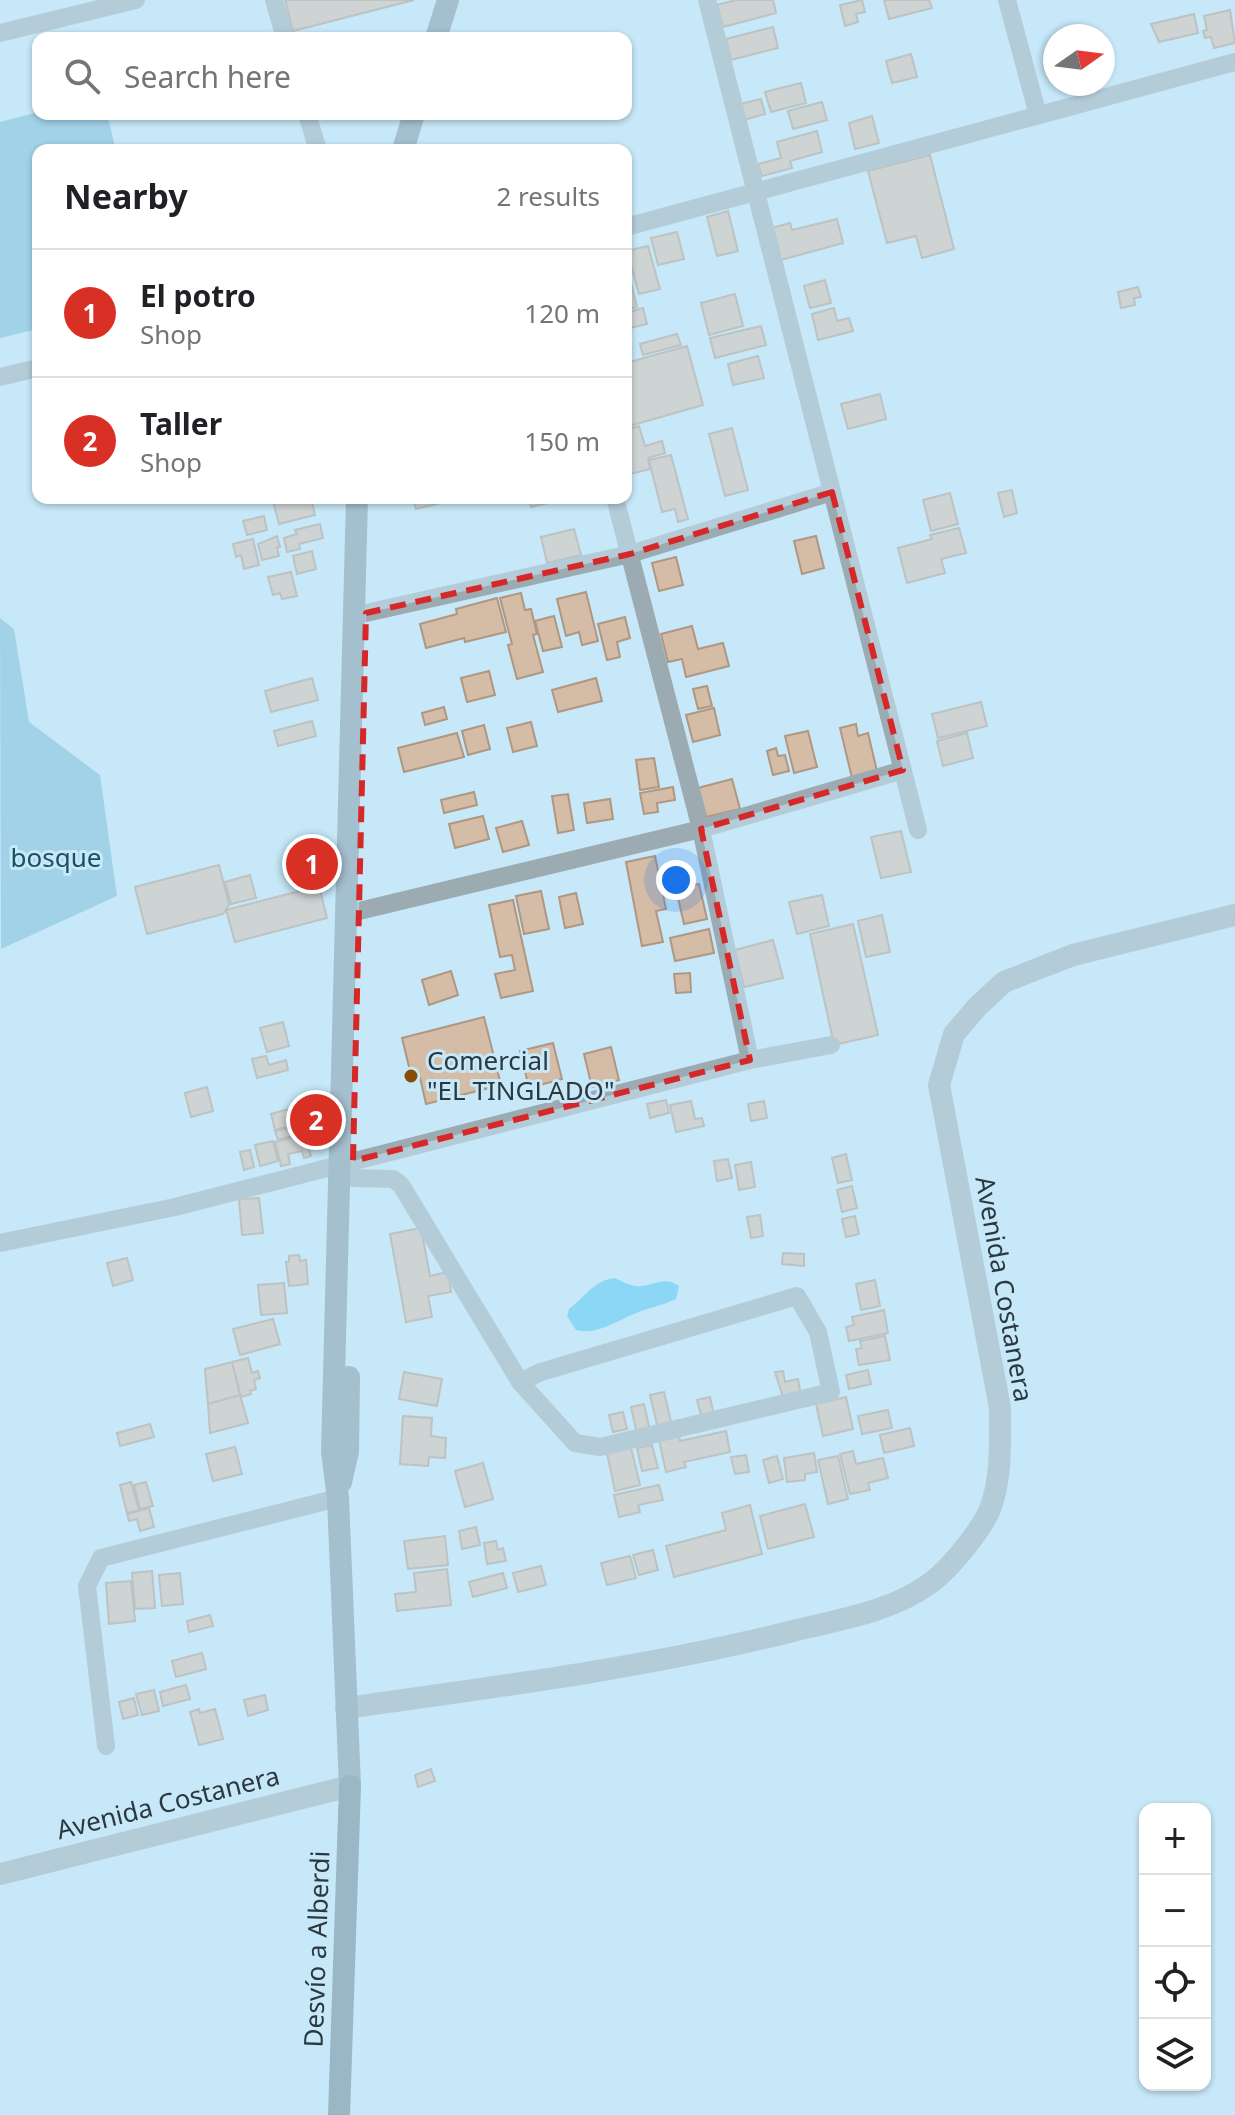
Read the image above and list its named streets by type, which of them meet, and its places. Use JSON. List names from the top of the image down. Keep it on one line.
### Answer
{"streets":{"main road":["Desvío a Alberdi"],"street":["Avenida Costanera"]},"crossings":[["Avenida Costanera","Desvío a Alberdi"]],"parks":["bosque"],"places":["Comercial \"EL TINGLADO\""],"north":"right","page":{"search":"Search here","heading":["Nearby","2 results"],"list":[{"mark":"1","name":"El potro","note":"Shop","value":"120 m"},{"mark":"2","name":"Taller","note":"Shop","value":"150 m"}],"pins":["1","2"],"map_buttons":["+","−"]}}
